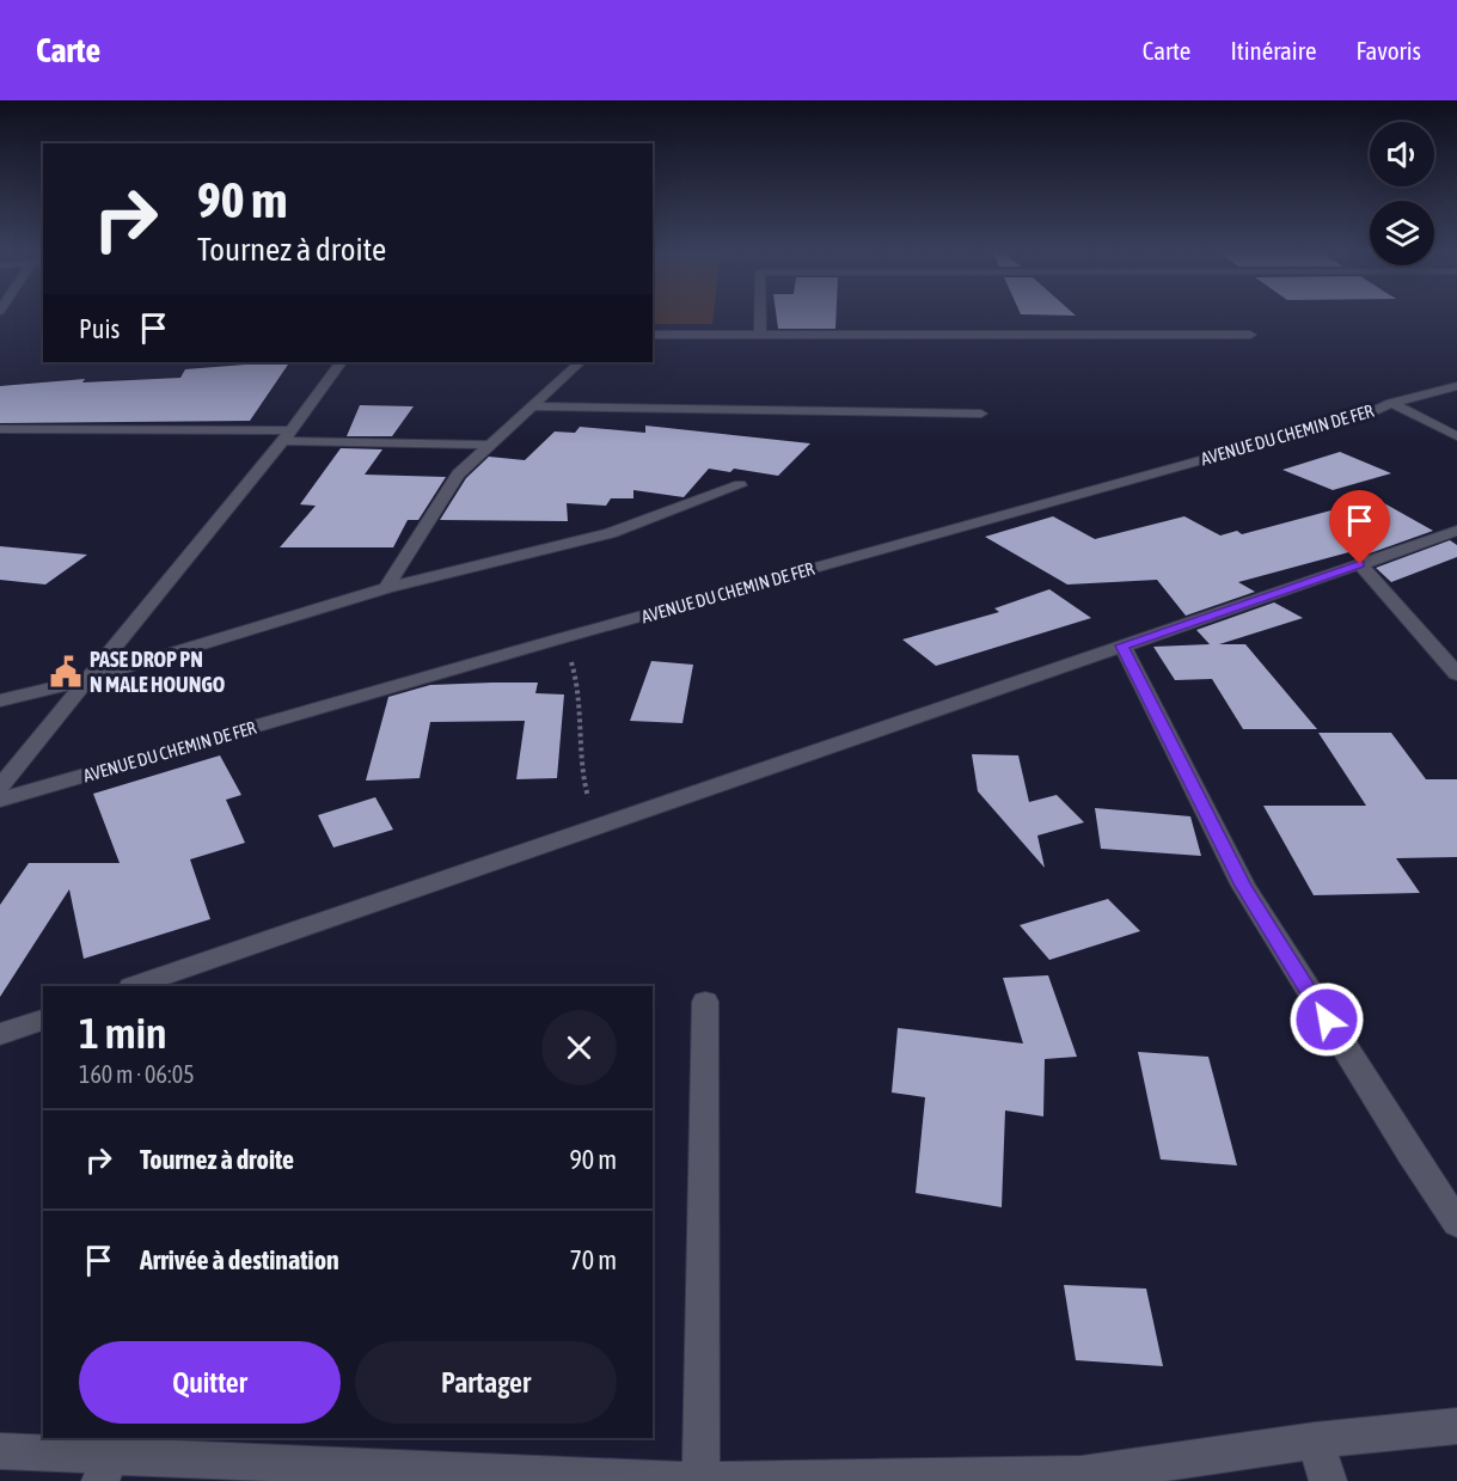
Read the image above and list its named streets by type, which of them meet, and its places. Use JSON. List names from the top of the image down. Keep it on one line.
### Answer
{"streets":{"street":["AVENUE DU CHEMIN DE FER"]},"places":{"public building":["PASE DROP PN N MALE HOUNGO"]},"page":{"header":"Carte","nav":["Carte","Itinéraire","Favoris"],"turn":["90 m","Tournez à droite"],"then":"Puis","heading":["1 min","160 m · 06:05"],"list":[{"name":"Tournez à droite","value":"90 m"},{"name":"Arrivée à destination","value":"70 m"}],"buttons":["Quitter","Partager"]}}
